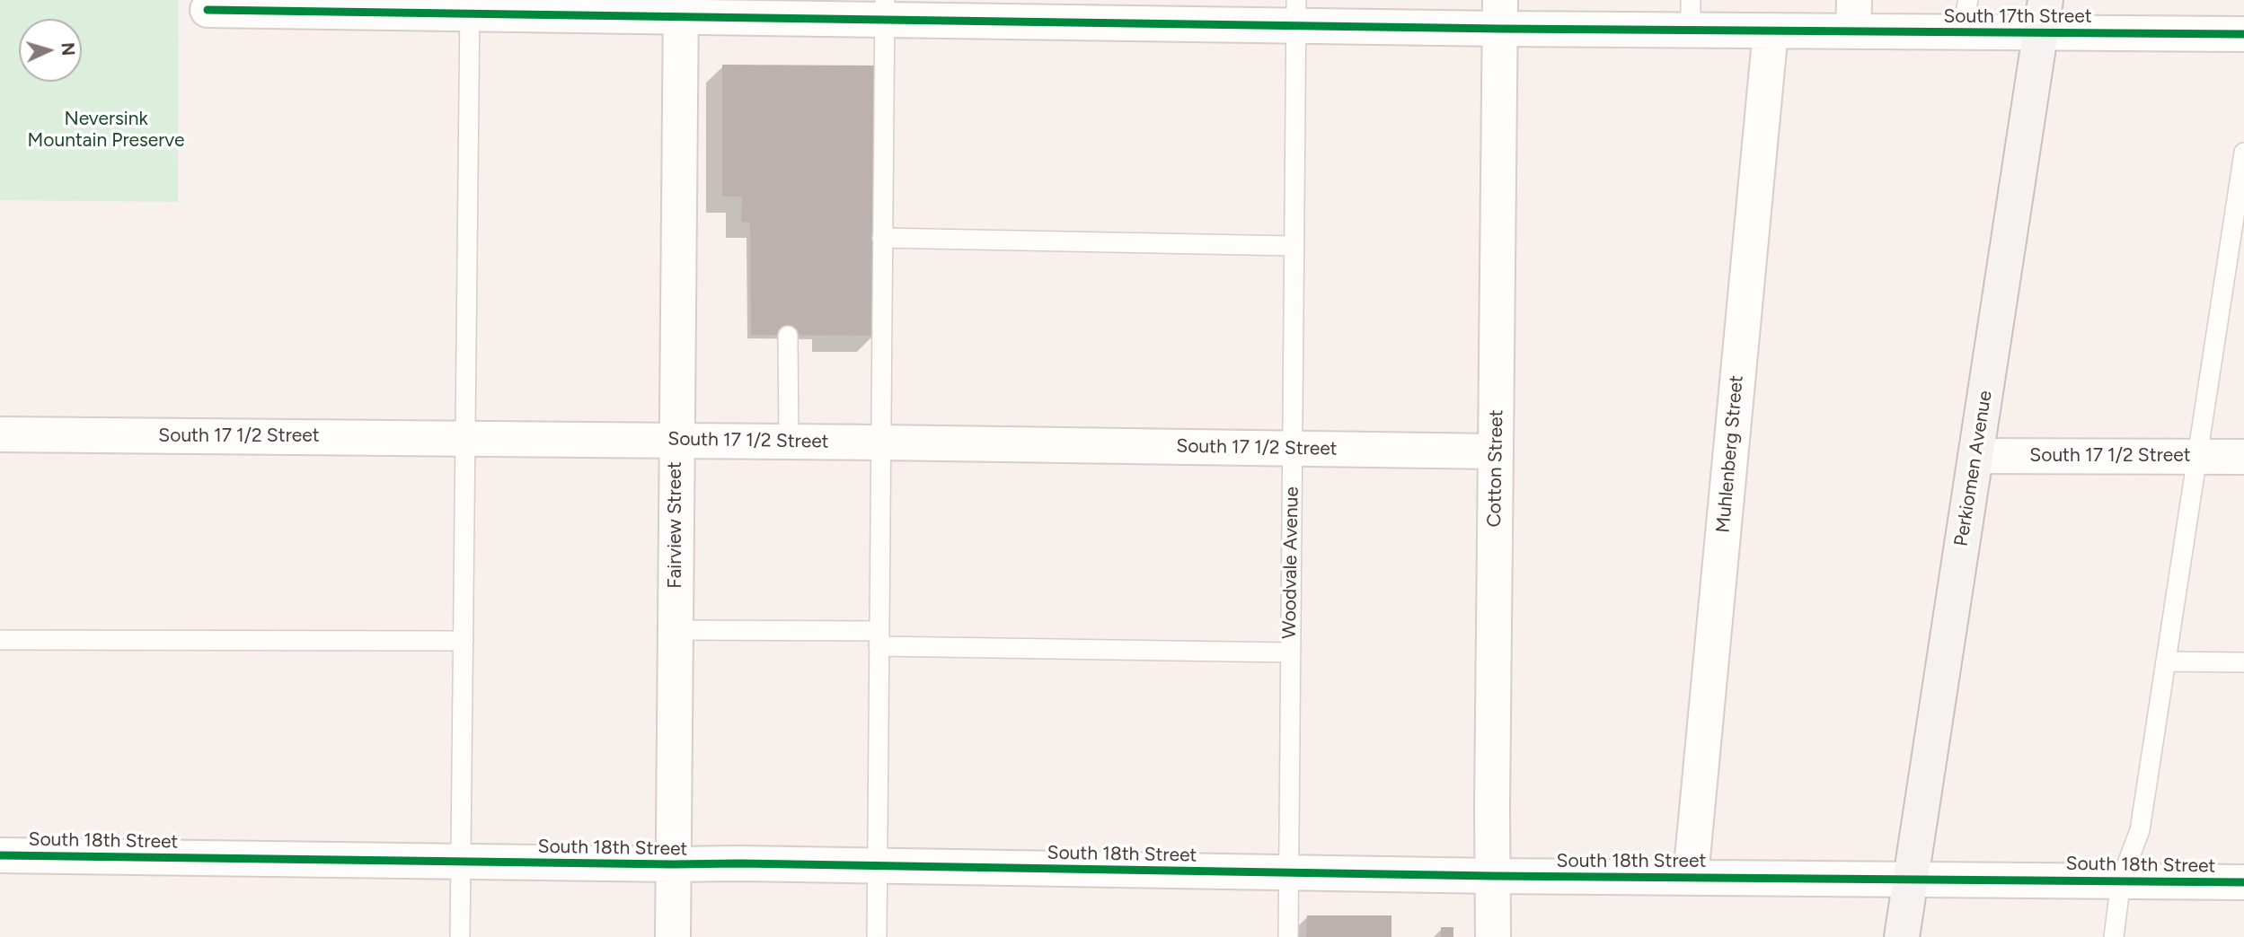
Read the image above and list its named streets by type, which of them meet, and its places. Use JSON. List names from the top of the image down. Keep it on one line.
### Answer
{"streets":{"main road":["Perkiomen Avenue"],"street":["South 17th Street","South 17 1/2 Street","Muhlenberg Street","Cotton Street","Fairview Street","South 18th Street"],"lane":["Woodvale Avenue"]},"crossings":[["South 17th Street","Muhlenberg Street"],["South 17th Street","Cotton Street"],["South 17th Street","Perkiomen Avenue"],["South 17th Street","Fairview Street"],["South 17th Street","Woodvale Avenue"],["South 17 1/2 Street","Cotton Street"],["South 17 1/2 Street","Perkiomen Avenue"],["South 17 1/2 Street","Fairview Street"],["South 17 1/2 Street","Woodvale Avenue"],["Muhlenberg Street","South 18th Street"],["Cotton Street","South 18th Street"],["Perkiomen Avenue","South 18th Street"],["Fairview Street","South 18th Street"],["Woodvale Avenue","South 18th Street"]],"parks":["Neversink Mountain Preserve"],"north":"right"}
